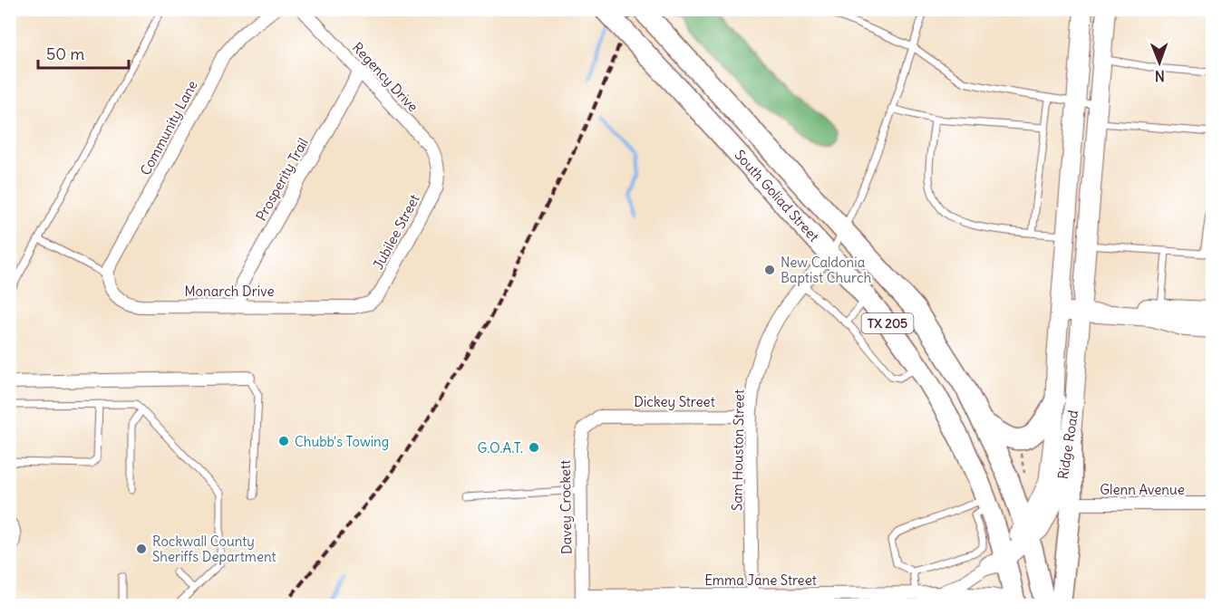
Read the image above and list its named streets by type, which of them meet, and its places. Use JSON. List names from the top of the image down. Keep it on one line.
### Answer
{"streets":{"main road":["South Goliad Street","TX 205","Ridge Road"],"street":["Regency Drive","Community Lane","Prosperity Trail","Jubilee Street","Monarch Drive","Dickey Street","Sam Houston Street","Glenn Avenue","Davey Crockett","Emma Jane Street"]},"crossings":[["Regency Drive","Prosperity Trail"],["Regency Drive","Jubilee Street"],["Community Lane","Monarch Drive"],["Prosperity Trail","Monarch Drive"],["South Goliad Street","Ridge Road"],["South Goliad Street","Sam Houston Street"],["South Goliad Street","Emma Jane Street"],["Jubilee Street","Monarch Drive"],["Dickey Street","Sam Houston Street"],["Dickey Street","Davey Crockett"],["Ridge Road","Emma Jane Street"],["Sam Houston Street","Emma Jane Street"],["Davey Crockett","Emma Jane Street"]],"places":["New Caldonia Baptist Church","Chubb's Towing","G.O.A.T.","Rockwall County Sheriffs Department"],"scale_bar":"50 m","north":"bottom"}
